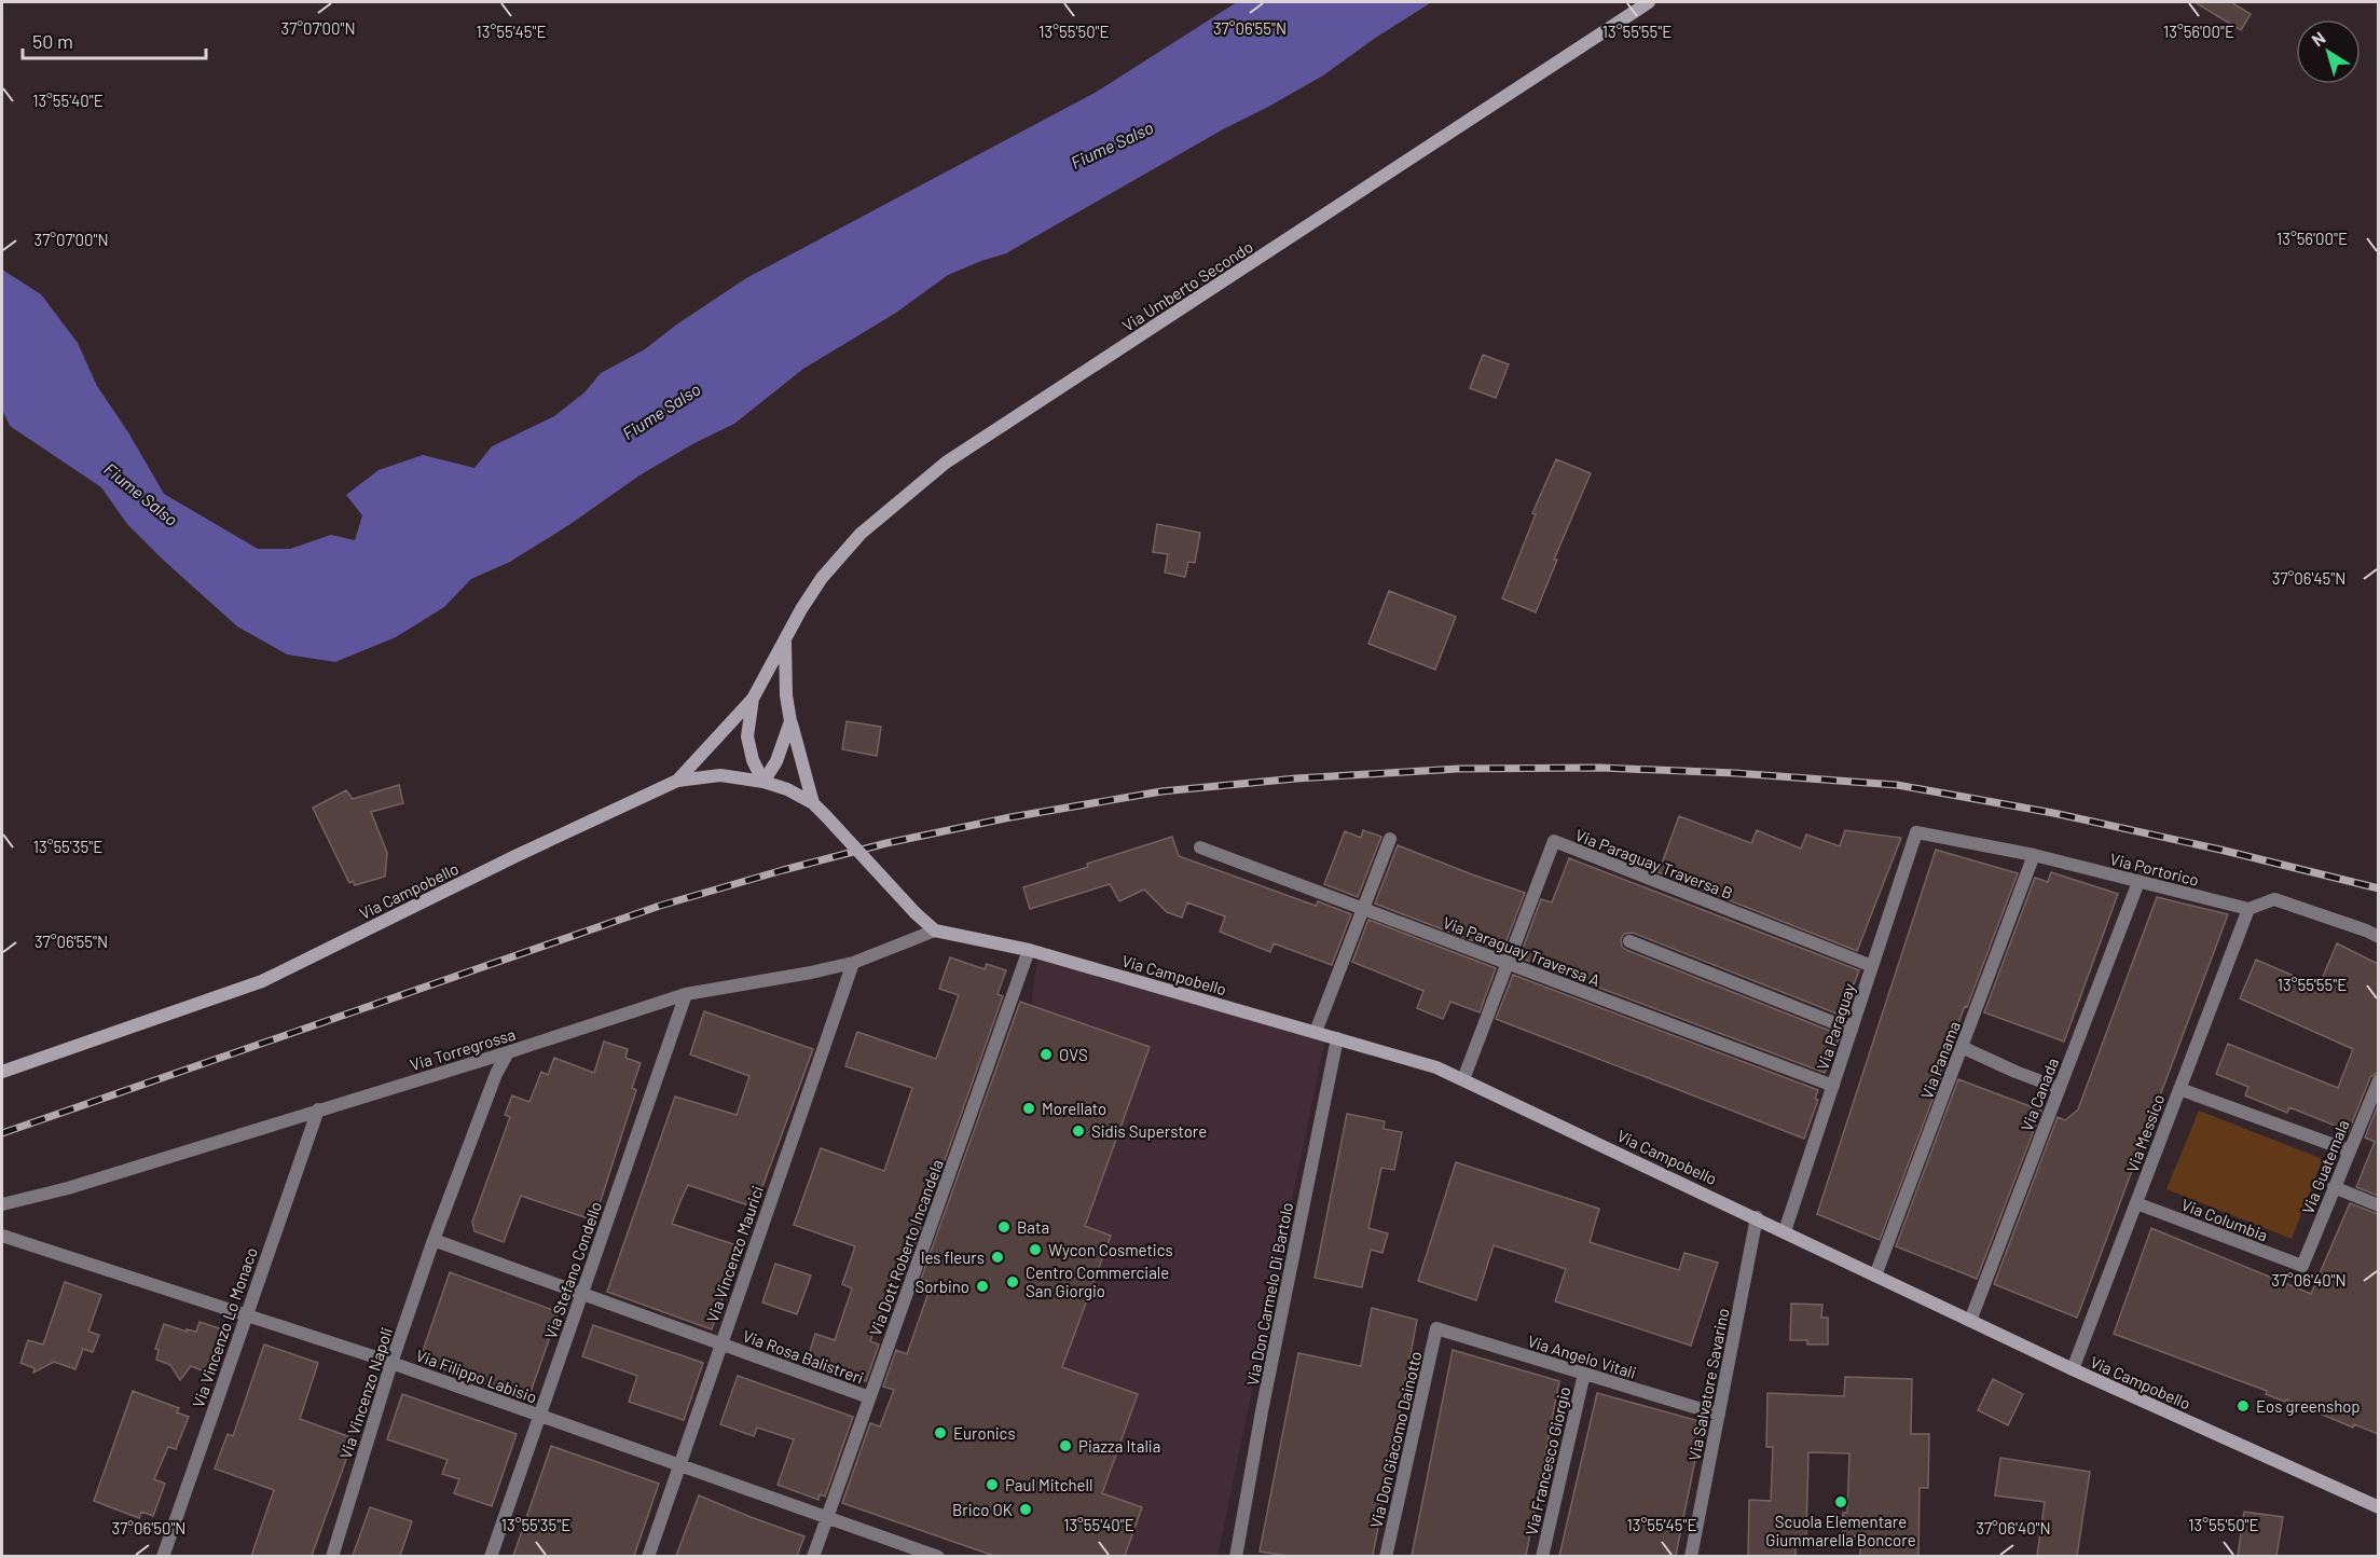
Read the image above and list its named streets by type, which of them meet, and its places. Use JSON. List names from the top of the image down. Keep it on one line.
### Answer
{"streets":{"main road":["Via Umberto Secondo","Via Campobello"],"street":["Via Paraguay Traversa B","Via Portorico","Via Paraguay Traversa A","Via Paraguay","Via Torregrossa","Via Panama","Via Canada","Via Messico","Via Guatemala","Via Columbia","Via Dott Roberto Incandela","Via Vincenzo Maurici","Via Stefano Condello","Via Don Carmelo Di Bartolo","Via Vincenzo Lo Monaco","Via Rosa Balistreri","Via Angelo Vitali","Via Filippo Labisio","Via Salvatore Savarino","Via Vincenzo Napoli","Via Don Giacomo Dainotto","Via Francesco Giorgio"]},"crossings":[["Via Paraguay Traversa B","Via Campobello"],["Via Paraguay Traversa B","Via Paraguay Traversa A"],["Via Paraguay Traversa B","Via Paraguay"],["Via Portorico","Via Paraguay"],["Via Portorico","Via Panama"],["Via Portorico","Via Canada"],["Via Portorico","Via Messico"],["Via Campobello","Via Paraguay"],["Via Campobello","Via Torregrossa"],["Via Campobello","Via Panama"],["Via Campobello","Via Canada"],["Via Campobello","Via Messico"],["Via Campobello","Via Dott Roberto Incandela"],["Via Campobello","Via Don Carmelo Di Bartolo"],["Via Campobello","Via Salvatore Savarino"],["Via Paraguay Traversa A","Via Paraguay"],["Via Torregrossa","Via Vincenzo Maurici"],["Via Torregrossa","Via Stefano Condello"],["Via Torregrossa","Via Vincenzo Lo Monaco"],["Via Torregrossa","Via Vincenzo Napoli"],["Via Messico","Via Columbia"],["Via Guatemala","Via Columbia"],["Via Dott Roberto Incandela","Via Rosa Balistreri"],["Via Dott Roberto Incandela","Via Filippo Labisio"],["Via Vincenzo Maurici","Via Rosa Balistreri"],["Via Vincenzo Maurici","Via Filippo Labisio"],["Via Stefano Condello","Via Rosa Balistreri"],["Via Stefano Condello","Via Filippo Labisio"],["Via Vincenzo Lo Monaco","Via Filippo Labisio"],["Via Rosa Balistreri","Via Vincenzo Napoli"],["Via Angelo Vitali","Via Salvatore Savarino"],["Via Angelo Vitali","Via Don Giacomo Dainotto"],["Via Angelo Vitali","Via Francesco Giorgio"],["Via Filippo Labisio","Via Vincenzo Napoli"]],"water":["Fiume Salso"],"places":["OVS","Morellato","Sidis Superstore","Bata","Wycon Cosmetics","les fleurs","Centro Commerciale San Giorgio","Sorbino","Eos greenshop","Euronics","Piazza Italia","Paul Mitchell","Scuola Elementare Giummarella Boncore","Brico OK"],"scale_bar":"50 m","north":"top left","coordinates":["37°07'00\"N","37°06'55\"N","13°55'45\"E","13°55'50\"E","13°55'55\"E","13°56'00\"E","13°55'40\"E","37°06'45\"N","13°55'35\"E","37°06'40\"N","37°06'50\"N"]}
